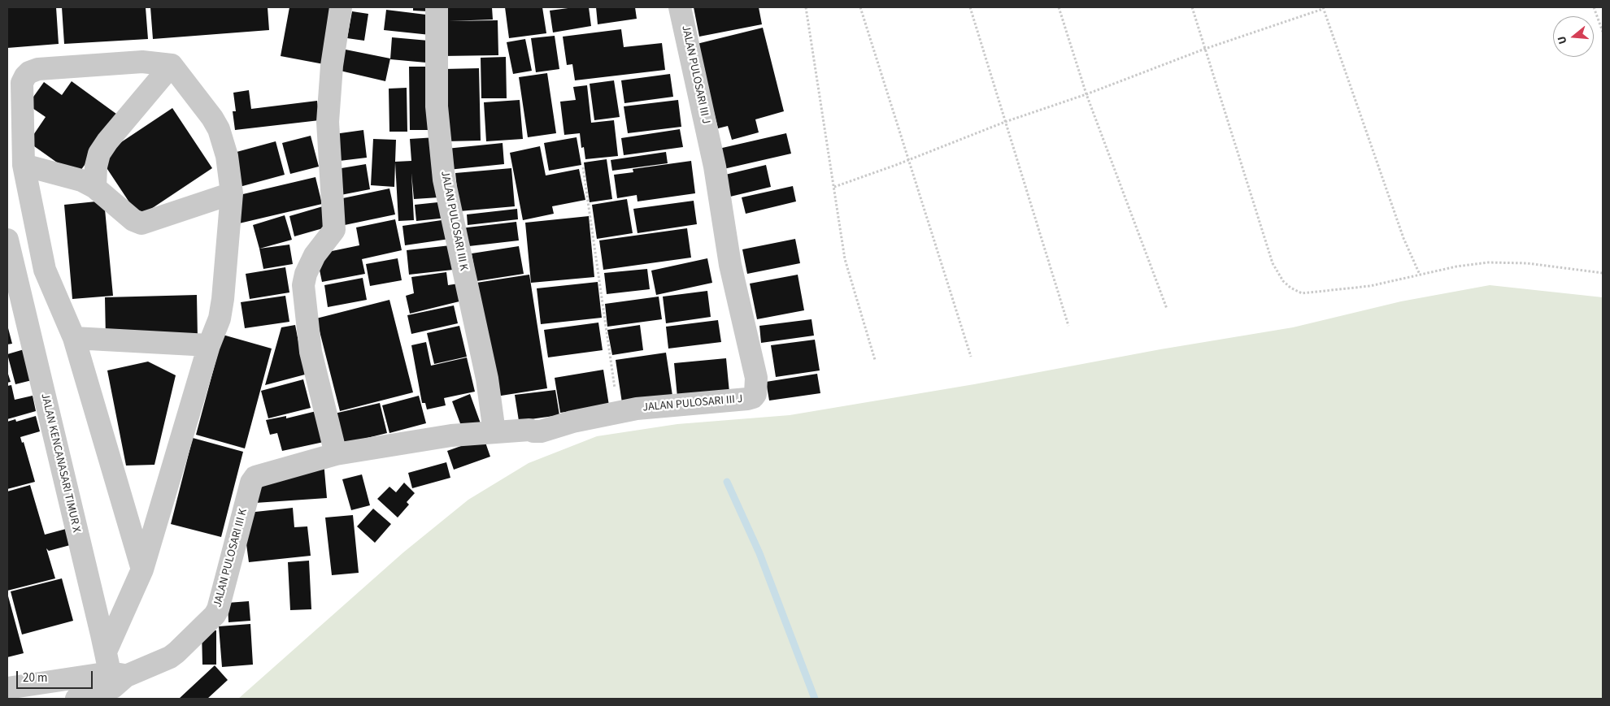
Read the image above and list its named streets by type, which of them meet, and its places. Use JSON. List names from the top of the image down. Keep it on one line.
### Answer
{"streets":{"street":["JALAN PULOSARI III J","JALAN PULOSARI III K","JALAN KENCANASARI TIMUR X"]},"crossings":[["JALAN PULOSARI III J","JALAN PULOSARI III K"],["JALAN PULOSARI III K","JALAN KENCANASARI TIMUR X"]],"scale_bar":"20 m","north":"left"}
